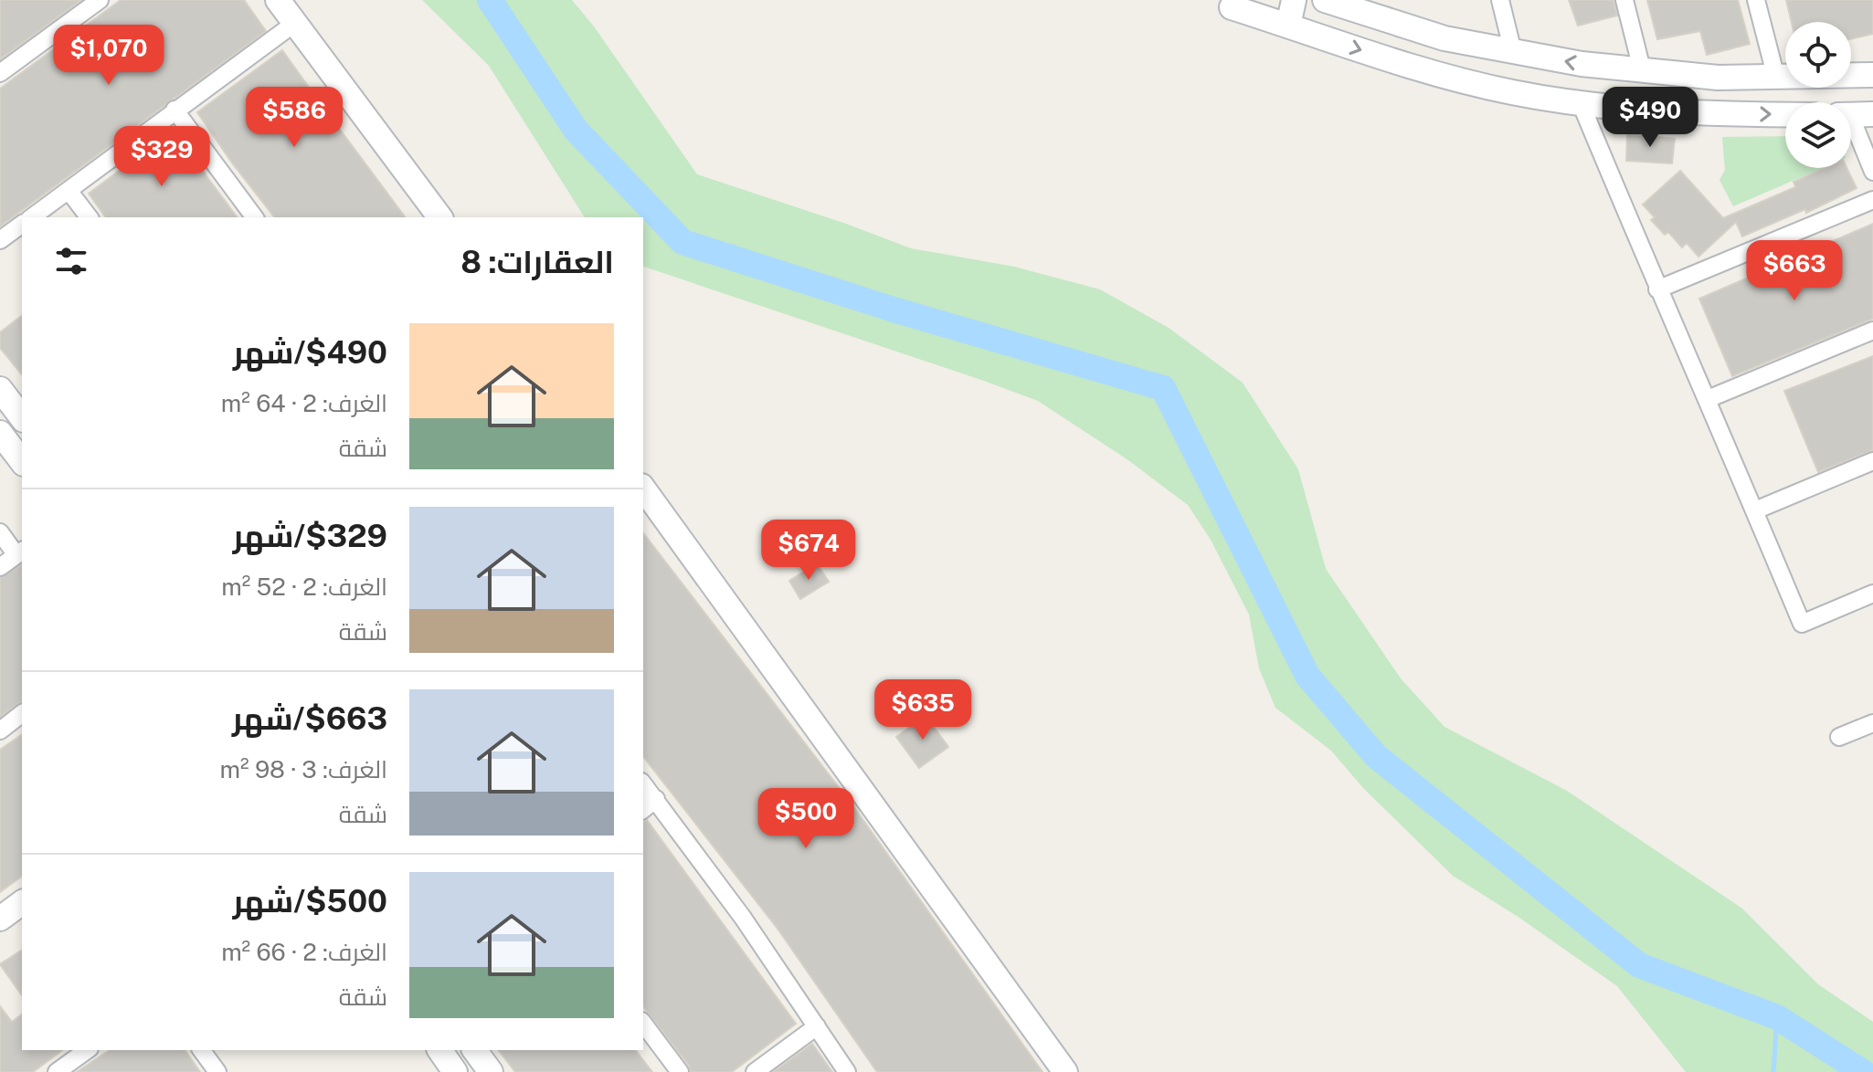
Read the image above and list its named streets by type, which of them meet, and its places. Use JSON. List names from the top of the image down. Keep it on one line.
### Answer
{"page":{"price":["$1,070","$586","$490","$329","$663","$674","$635","$500"],"heading":"العقارات: 8","list":[{"name":"$490/شهر","note":"الغرف: 2 · 64 m² · شقة"},{"name":"$329/شهر","note":"الغرف: 2 · 52 m² · شقة"},{"name":"$663/شهر","note":"الغرف: 3 · 98 m² · شقة"},{"name":"$500/شهر","note":"الغرف: 2 · 66 m² · شقة"}]}}
